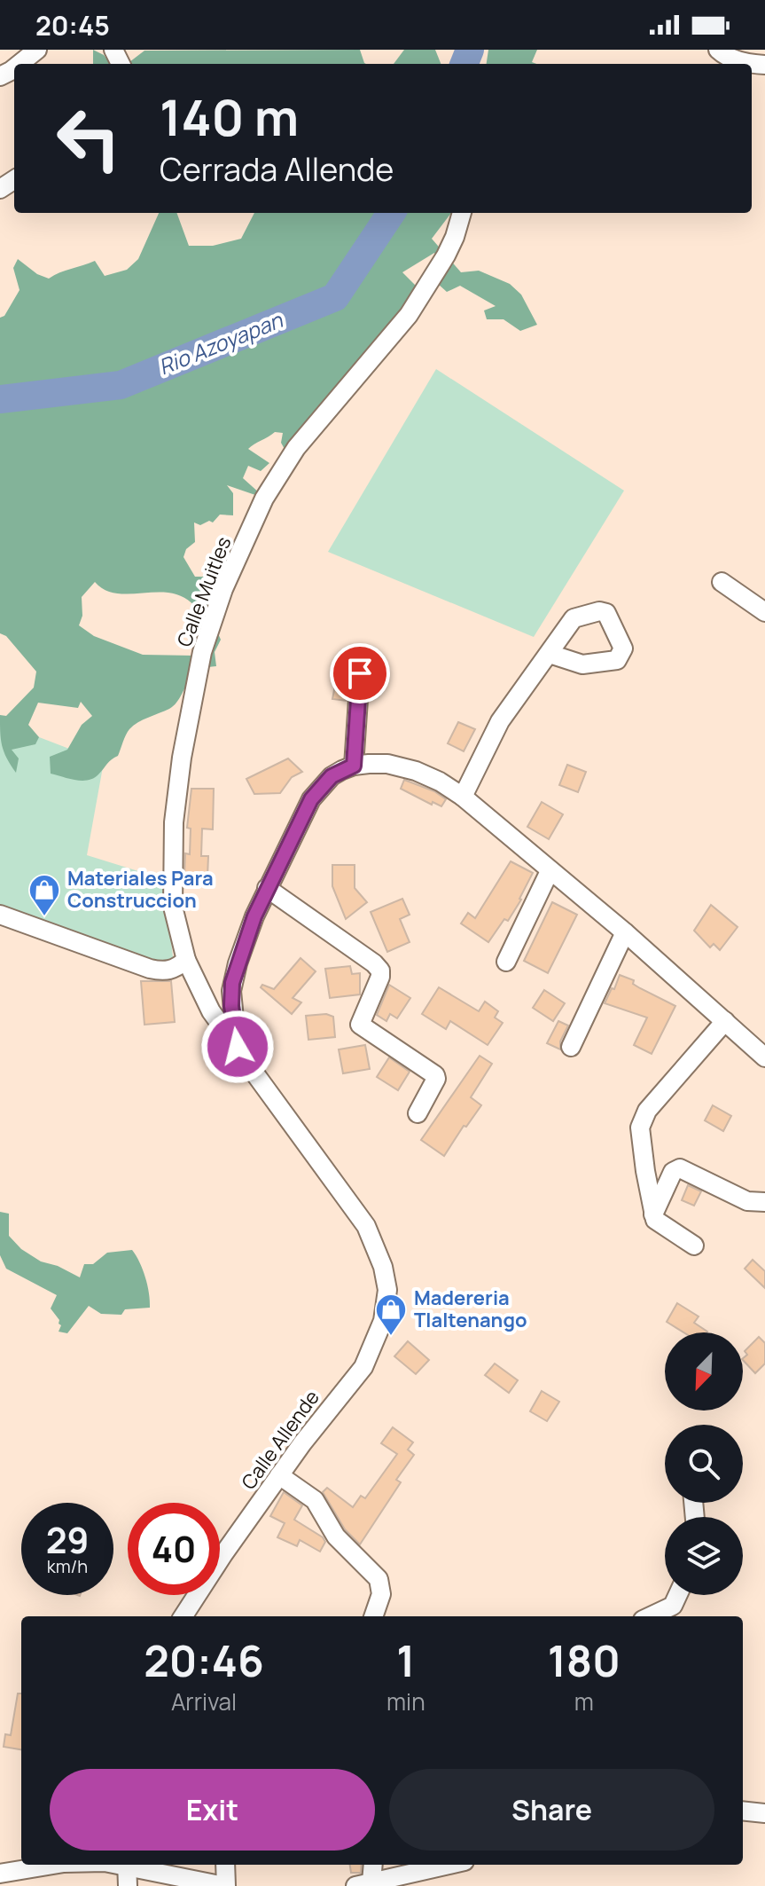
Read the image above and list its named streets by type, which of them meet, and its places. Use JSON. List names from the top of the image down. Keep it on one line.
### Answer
{"streets":{"street":["Calle Muitles","Calle Allende"]},"crossings":[["Calle Muitles","Calle Allende"]],"water":["Rio Azoyapan"],"places":{"shop":["Materiales Para Construccion","Madereria Tlaltenango"]},"north":"bottom left","page":{"status":"20:45","turn":["140 m","Cerrada Allende"],"speed":"29 km/h","limit":"40","eta":["20:46","Arrival","1","min","180","m"],"buttons":["Exit","Share"]}}
